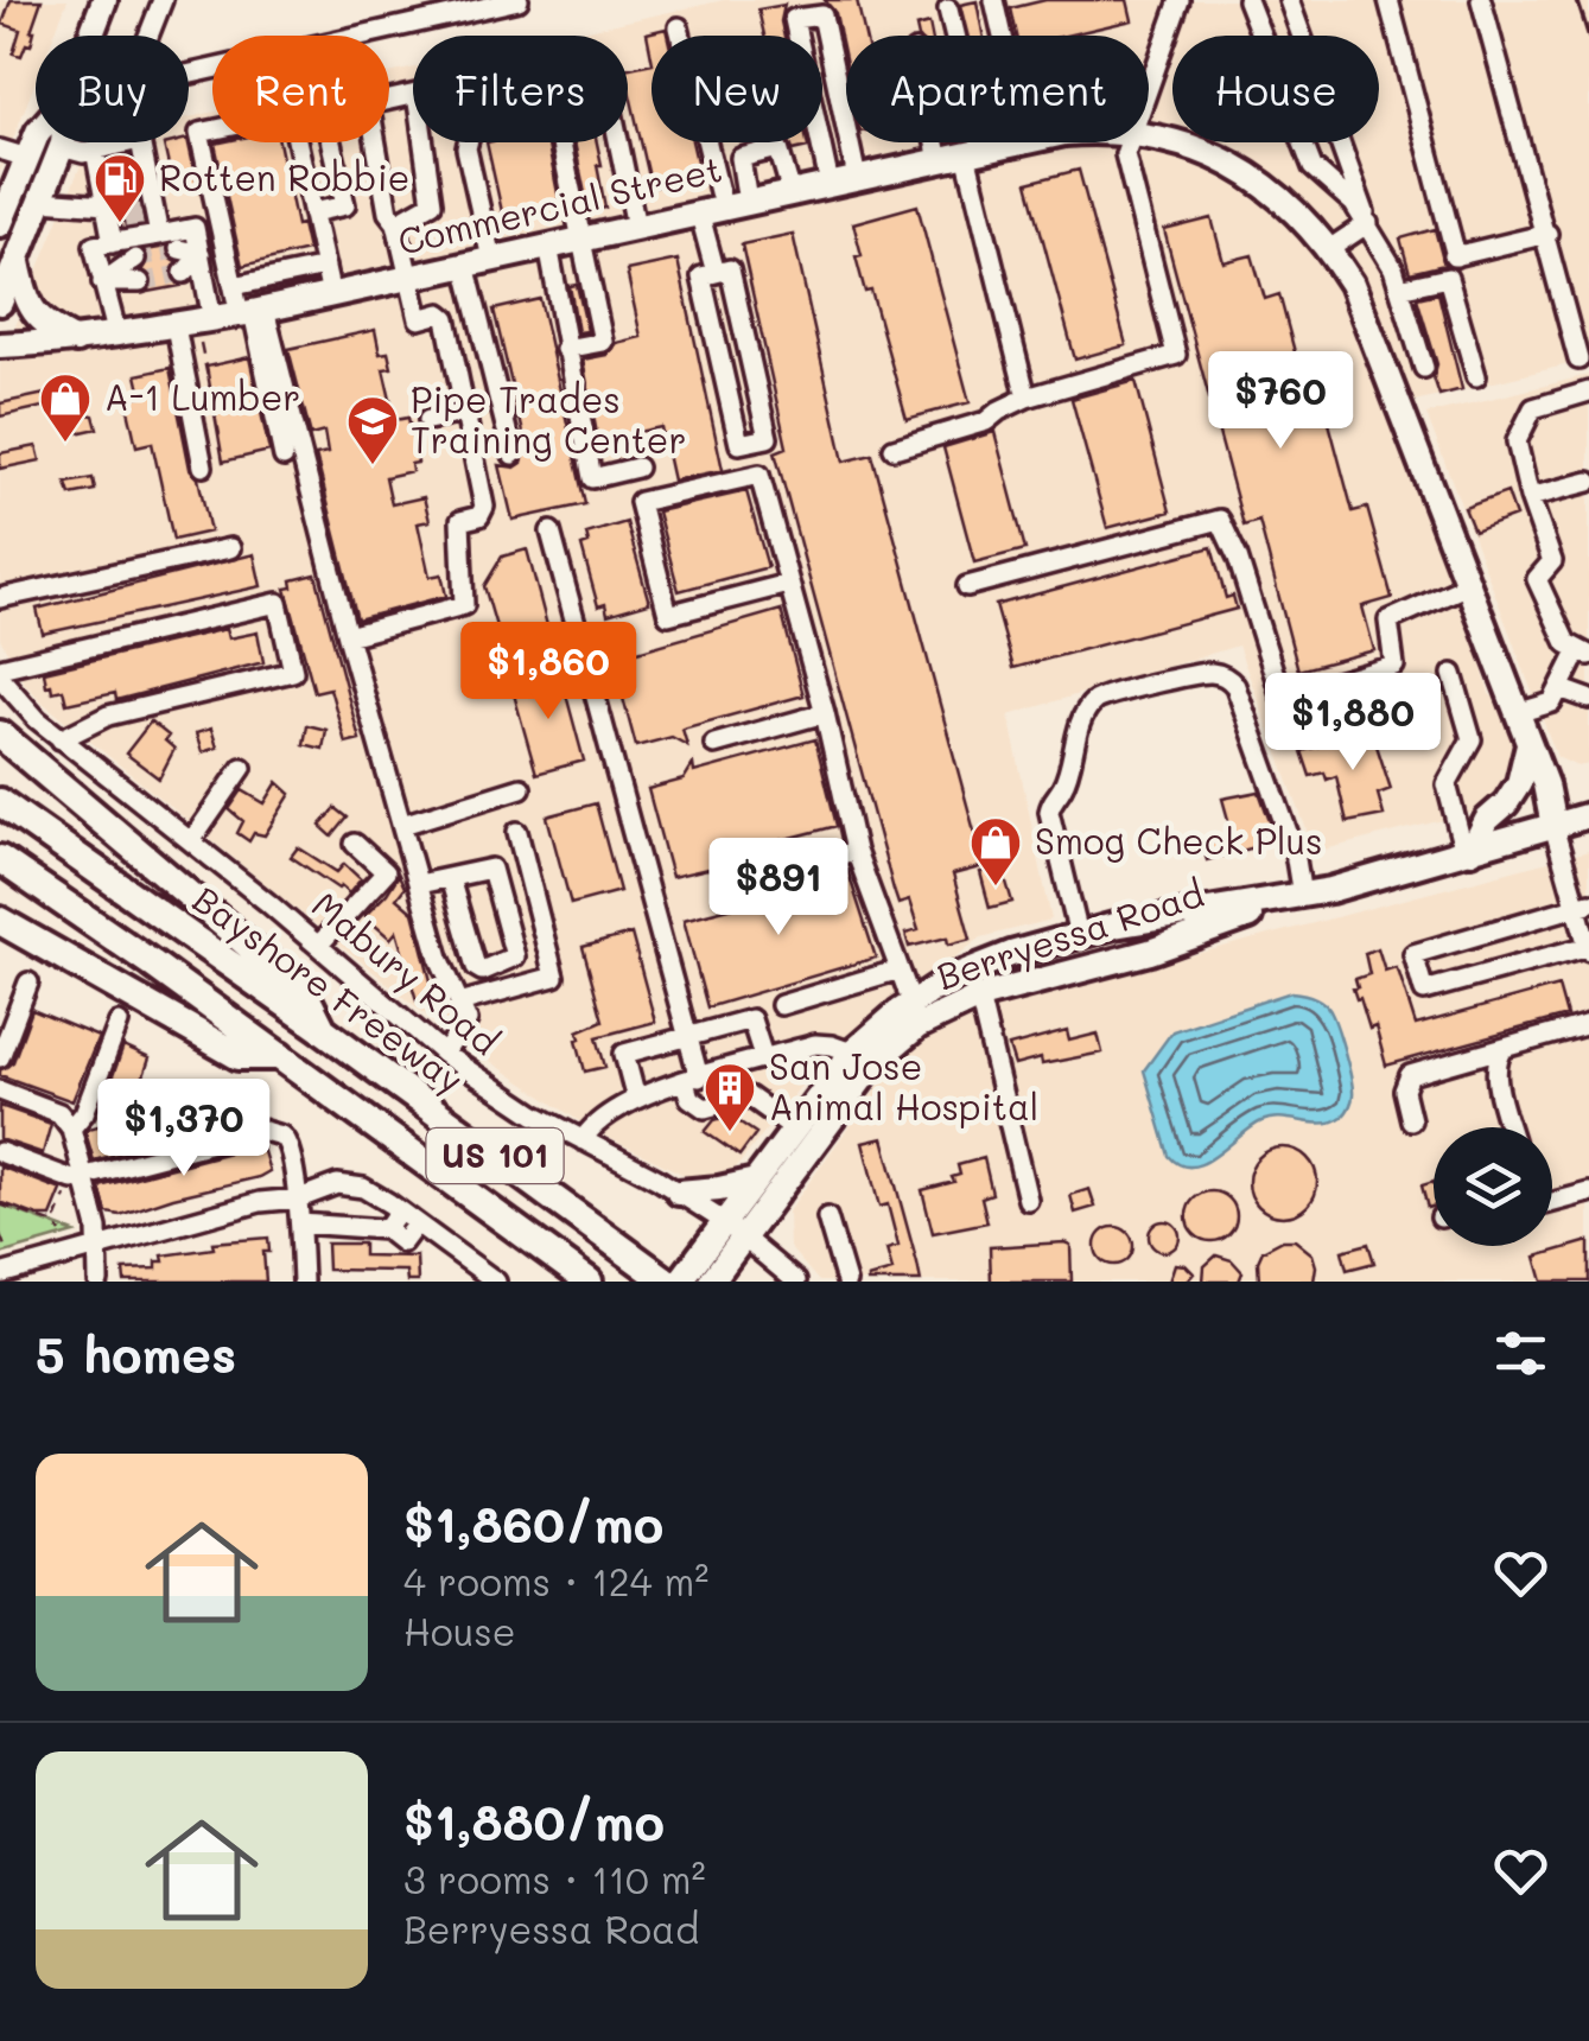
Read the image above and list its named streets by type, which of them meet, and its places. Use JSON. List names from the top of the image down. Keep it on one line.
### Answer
{"streets":{"highway":["Bayshore Freeway","US 101"],"main road":["Commercial Street","Berryessa Road"],"street":["Mabury Road"]},"crossings":[["Commercial Street","Berryessa Road"],["Berryessa Road","Mabury Road"]],"places":{"fuel station":["Rotten Robbie"],"shop":["A-1 Lumber","Smog Check Plus"],"school or university":["Pipe Trades Training Center"],"building":["San Jose Animal Hospital"]},"page":{"chip":["Buy","Rent","Filters","New","Apartment","House"],"price":["$760","$1,860","$1,880","$891","$1,370"],"heading":"5 homes","list":[{"name":"$1,860/mo","note":"4 rooms · 124 m² · House"},{"name":"$1,880/mo","note":"3 rooms · 110 m² · Berryessa Road"}]}}
